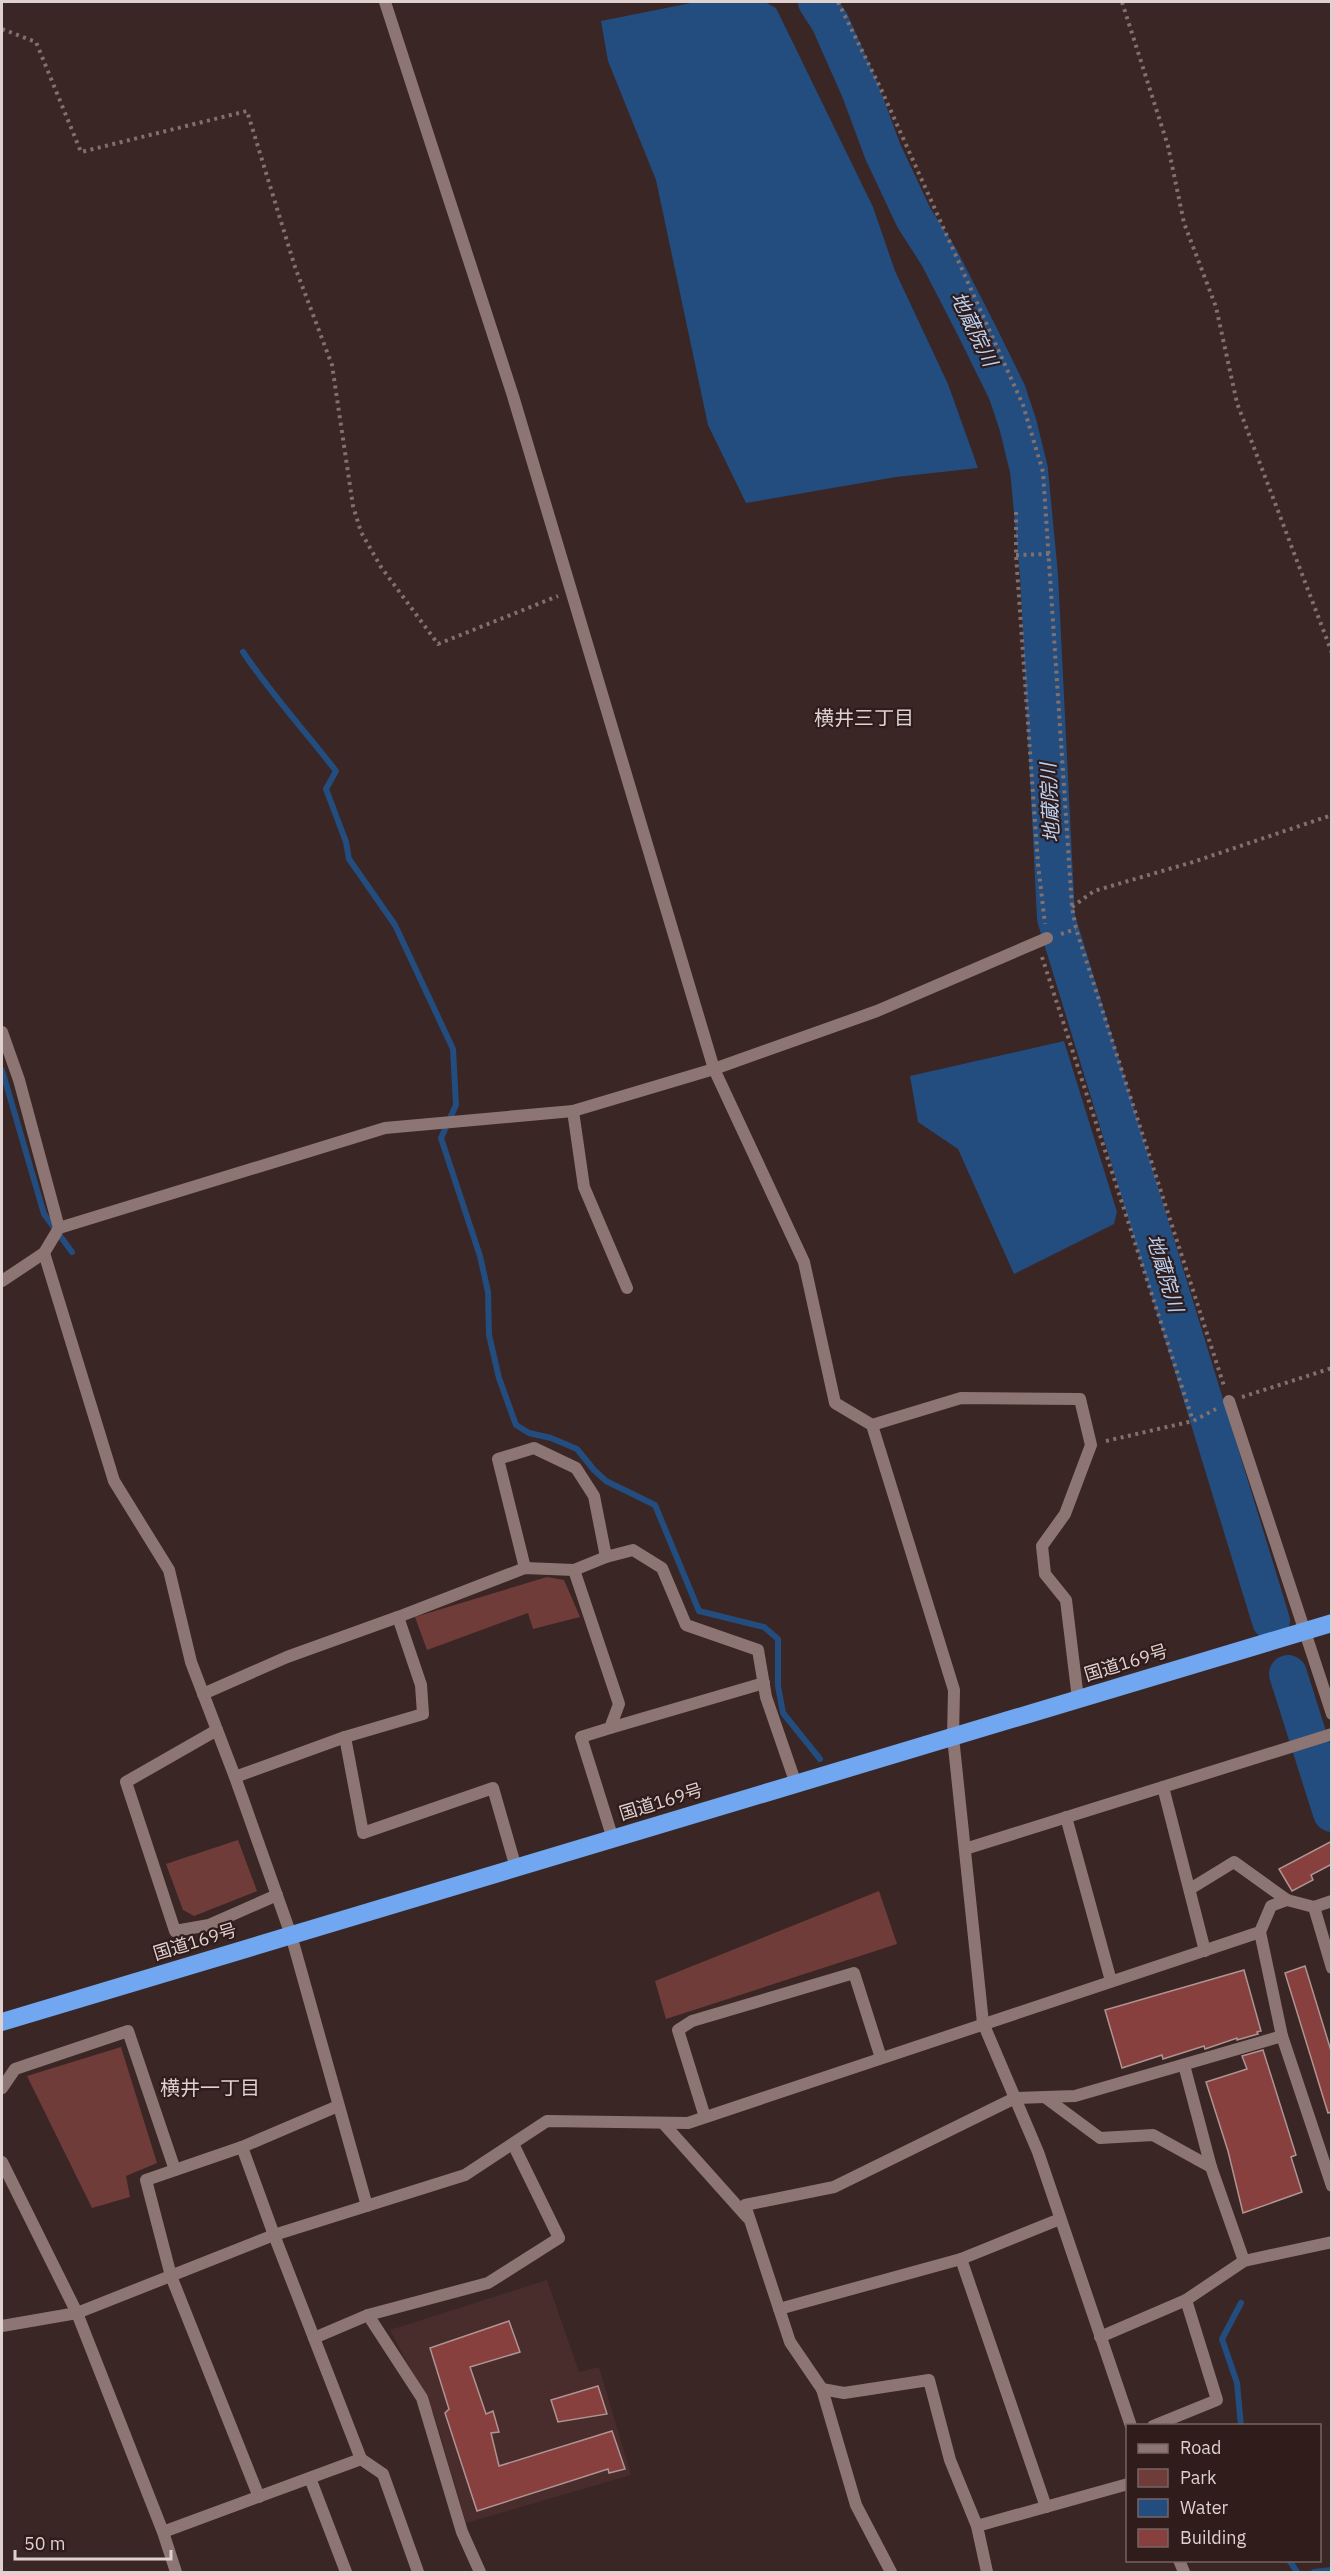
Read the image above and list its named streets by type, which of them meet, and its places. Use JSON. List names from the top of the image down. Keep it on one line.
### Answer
{"streets":{"highway":["国道169号"]},"districts":["横井三丁目","横井一丁目"],"water":["地蔵院川"],"legend":["Road","Park","Water","Building"],"scale_bar":"50 m"}
